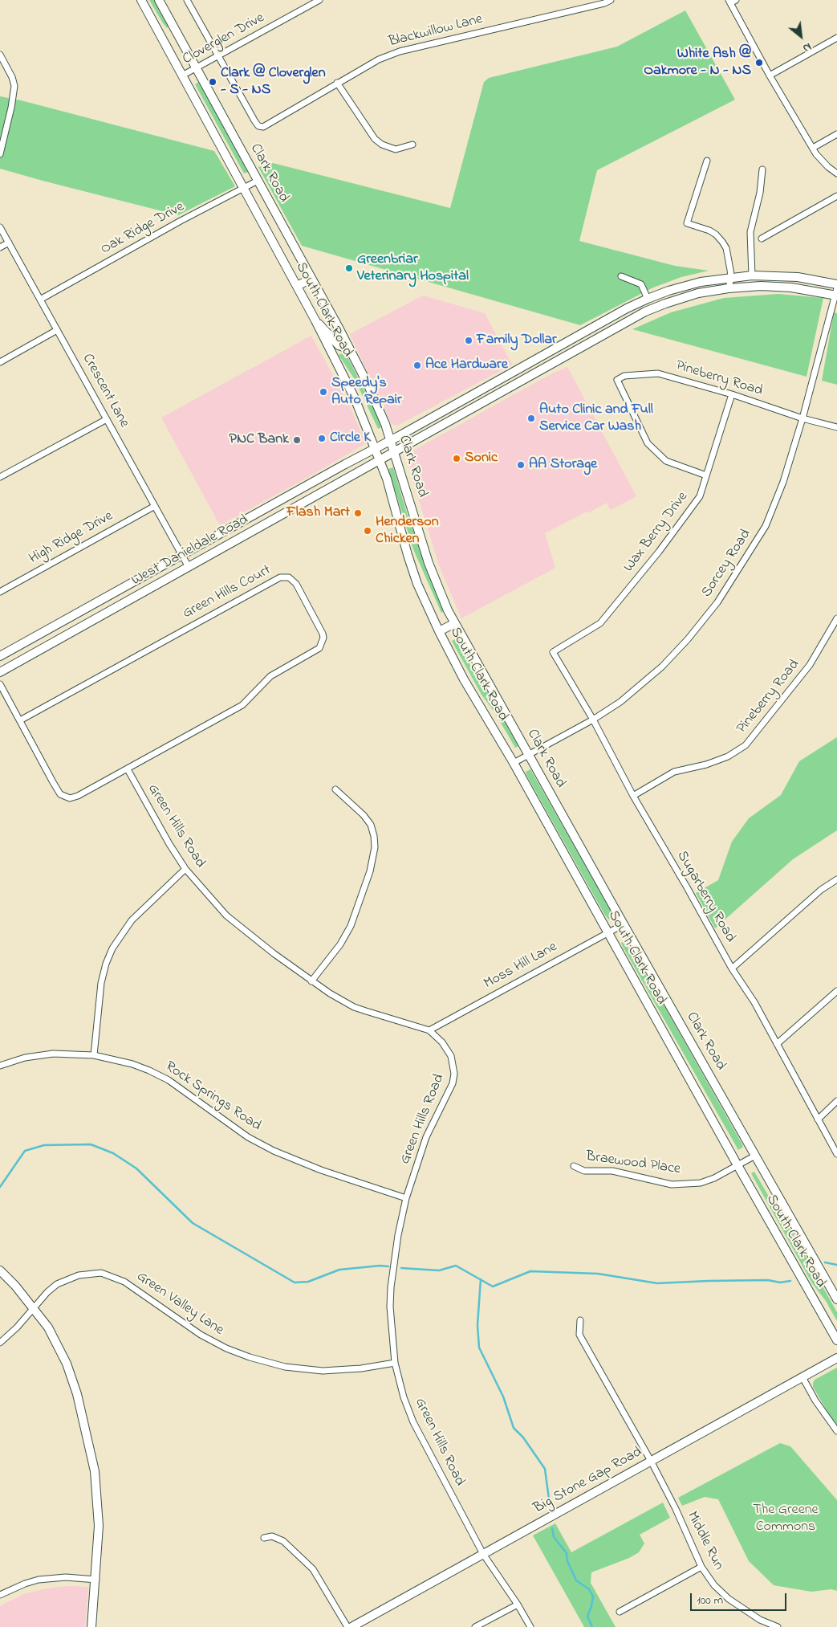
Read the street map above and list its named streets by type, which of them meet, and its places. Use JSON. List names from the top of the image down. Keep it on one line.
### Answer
{"streets":{"main road":["Clark Road","South Clark Road","West Danieldale Road","Big Stone Gap Road"],"street":["Blackwillow Lane","Cloverglen Drive","Oak Ridge Drive","Pineberry Road","Crescent Lane","Wax Berry Drive","High Ridge Drive","Sorcey Road","Green Hills Court","Green Hills Road","Sugarberry Road","Moss Hill Lane","Rock Springs Road","Braewood Place","Green Valley Lane","Middle Run"]},"crossings":[["Blackwillow Lane","Cloverglen Drive"],["Cloverglen Drive","Clark Road"],["Cloverglen Drive","South Clark Road"],["Clark Road","Oak Ridge Drive"],["Clark Road","West Danieldale Road"],["Clark Road","Sorcey Road"],["Clark Road","Moss Hill Lane"],["Clark Road","Braewood Place"],["Oak Ridge Drive","South Clark Road"],["Oak Ridge Drive","Crescent Lane"],["South Clark Road","West Danieldale Road"],["South Clark Road","Sorcey Road"],["South Clark Road","Moss Hill Lane"],["South Clark Road","Braewood Place"],["Pineberry Road","Wax Berry Drive"],["Pineberry Road","Sorcey Road"],["Pineberry Road","Sugarberry Road"],["Crescent Lane","High Ridge Drive"],["Crescent Lane","West Danieldale Road"],["Wax Berry Drive","Sugarberry Road"],["West Danieldale Road","Sorcey Road"],["Sorcey Road","Sugarberry Road"],["Green Hills Court","Green Hills Road"],["Green Hills Road","Moss Hill Lane"],["Green Hills Road","Rock Springs Road"],["Green Hills Road","Green Valley Lane"],["Green Hills Road","Big Stone Gap Road"],["Big Stone Gap Road","Middle Run"]],"parks":["The Greene Commons"],"places":["White Ash @ Oakmore - N - NS","Clark @ Cloverglen - S - NS","Greenbriar Veterinary Hospital","Family Dollar","Ace Hardware","Speedy's Auto Repair","Auto Clinic and Full Service Car Wash","Circle K","PNC Bank","Sonic","AA Storage","Flash Mart","Henderson Chicken"],"scale_bar":"100 m","north":"bottom right"}
